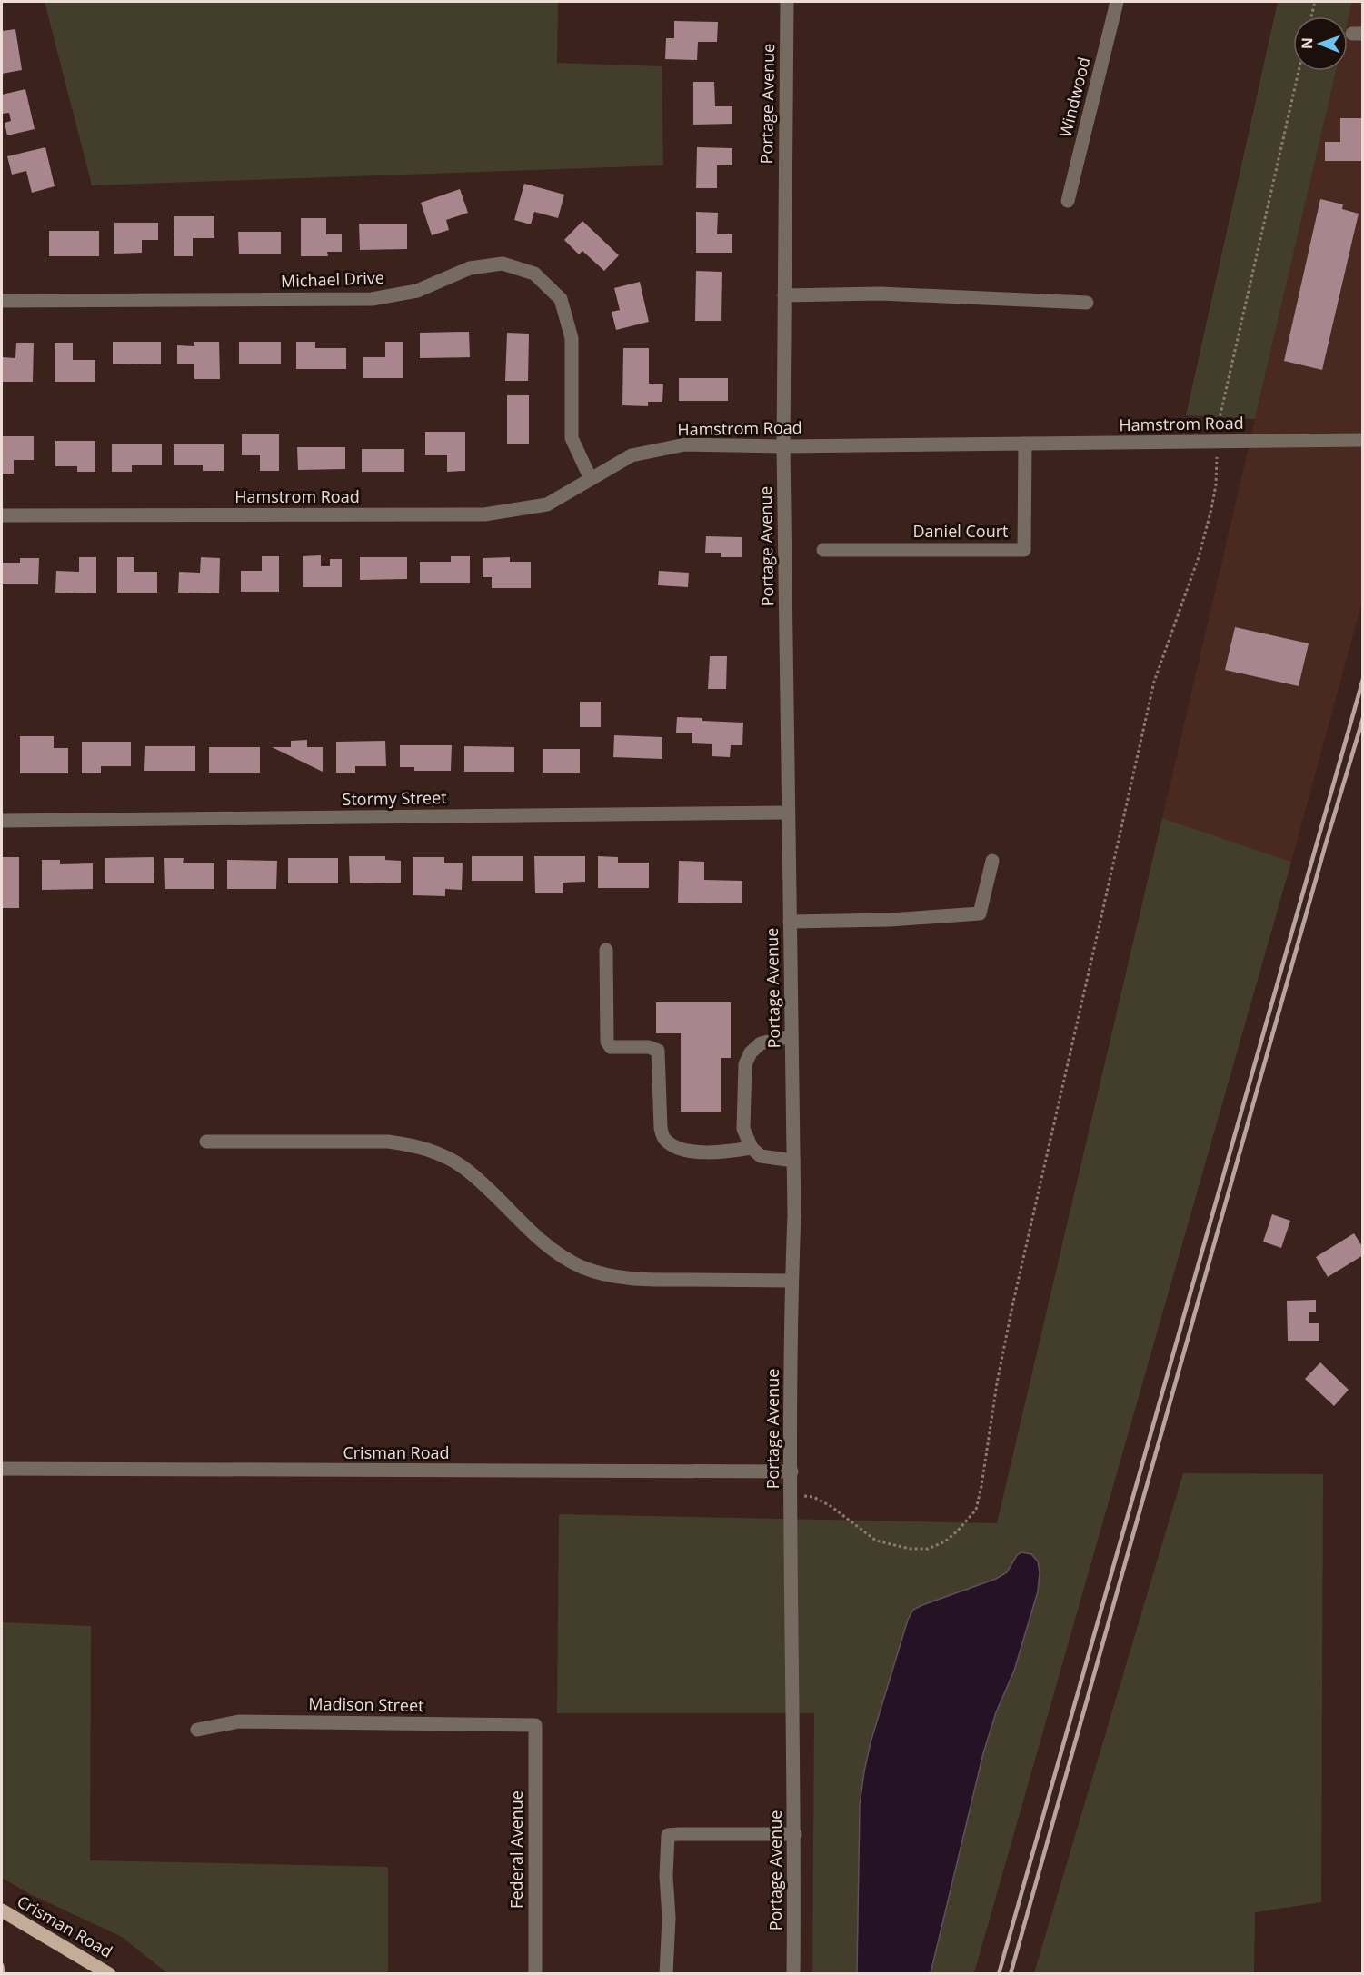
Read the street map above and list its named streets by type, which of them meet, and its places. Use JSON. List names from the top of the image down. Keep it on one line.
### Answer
{"streets":{"main road":["Crisman Road"],"street":["Windwood","Portage Avenue","Michael Drive","Hamstrom Road","Daniel Court","Stormy Street","Madison Street","Federal Avenue"]},"crossings":[["Portage Avenue","Hamstrom Road"],["Portage Avenue","Stormy Street"],["Portage Avenue","Crisman Road"],["Michael Drive","Hamstrom Road"],["Hamstrom Road","Daniel Court"],["Madison Street","Federal Avenue"]],"north":"left"}
